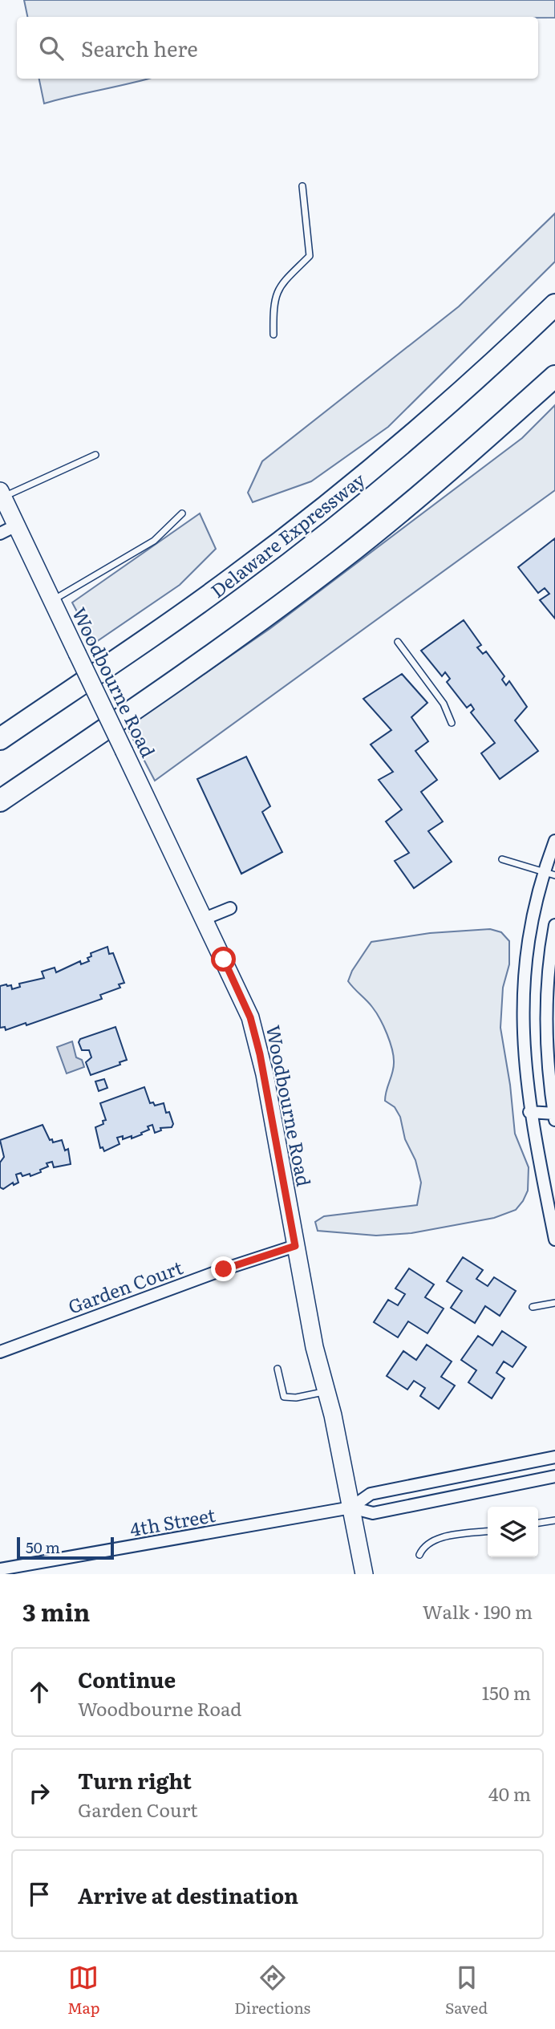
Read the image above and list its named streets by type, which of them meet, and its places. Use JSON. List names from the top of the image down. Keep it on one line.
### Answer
{"streets":{"highway":["Delaware Expressway"],"main road":["Woodbourne Road"],"street":["Garden Court","4th Street"]},"crossings":[["Woodbourne Road","Garden Court"],["Woodbourne Road","4th Street"]],"scale_bar":"50 m","page":{"search":"Search here","scale":"50 m","heading":["3 min","Walk · 190 m"],"list":[["Continue","Woodbourne Road","150 m"],["Turn right","Garden Court","40 m"],"Arrive at destination"],"nav":["Map","Directions","Saved"]}}
